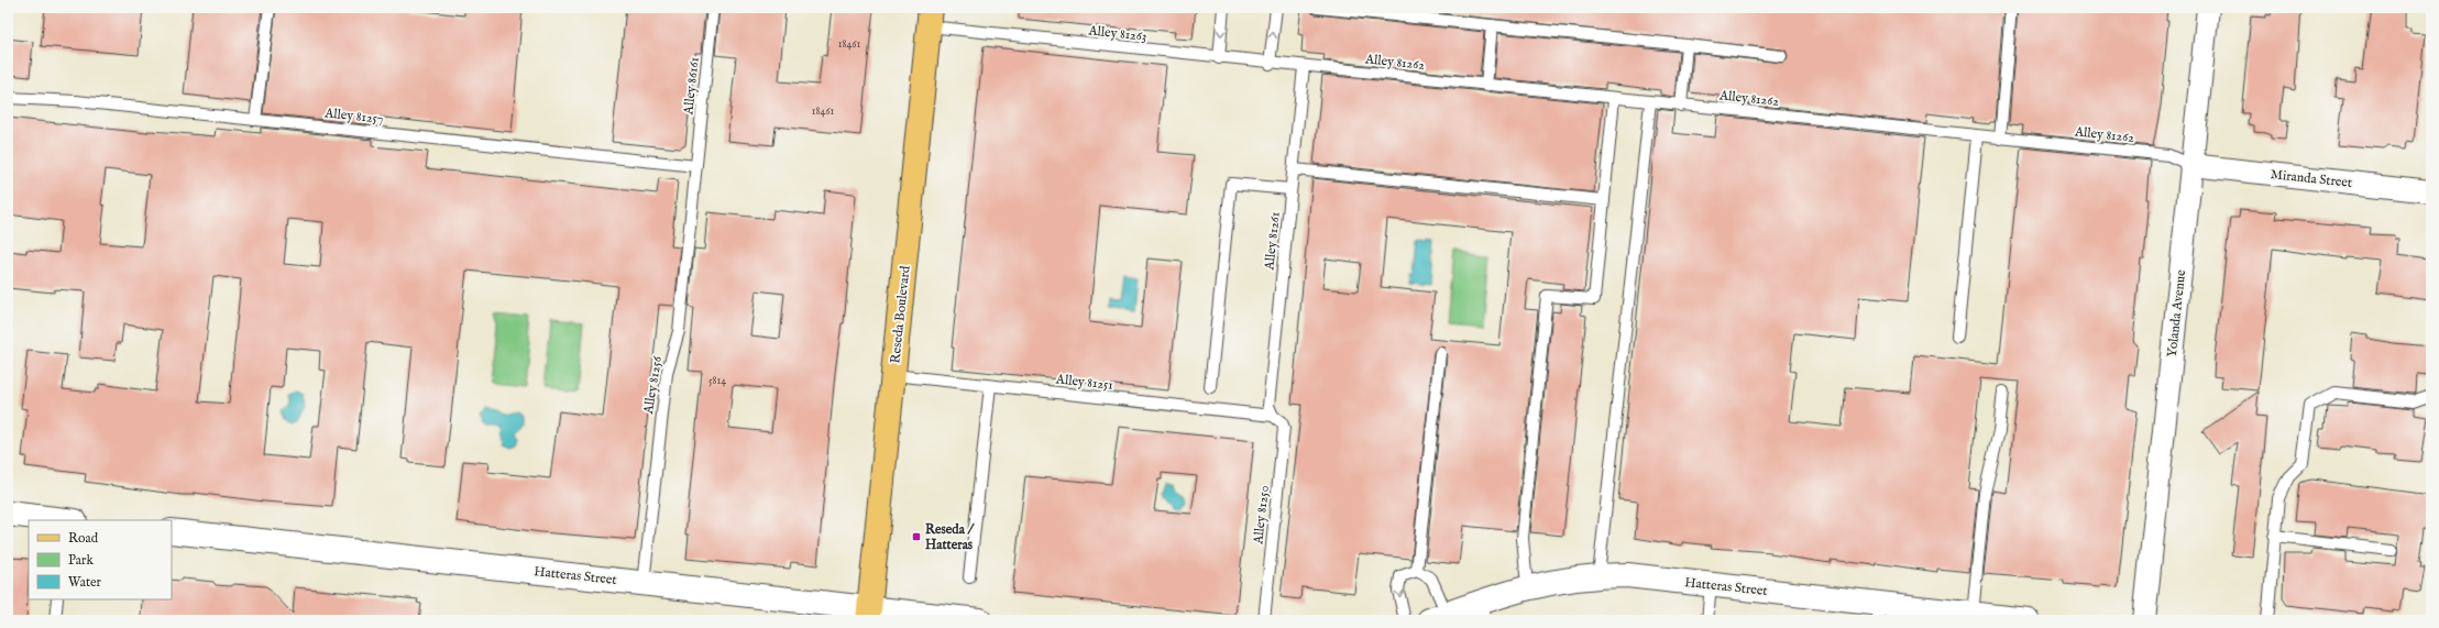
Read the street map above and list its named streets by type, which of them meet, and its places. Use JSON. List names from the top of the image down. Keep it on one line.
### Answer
{"streets":{"main road":["Reseda Boulevard"],"street":["Miranda Street","Yolanda Avenue","Hatteras Street"],"lane":["Alley 81263","Alley 81262","Alley 86161","Alley 81257","Alley 81261","Alley 81251","Alley 81256","Alley 81250"]},"crossings":[["Alley 81263","Alley 81262"],["Alley 81263","Alley 81261"],["Alley 81263","Reseda Boulevard"],["Alley 81262","Miranda Street"],["Alley 81262","Alley 81261"],["Alley 81262","Yolanda Avenue"],["Alley 86161","Alley 81257"],["Alley 86161","Alley 81256"],["Alley 81257","Alley 81256"],["Miranda Street","Yolanda Avenue"],["Alley 81261","Alley 81251"],["Alley 81261","Alley 81250"],["Reseda Boulevard","Alley 81251"],["Reseda Boulevard","Hatteras Street"],["Alley 81251","Alley 81250"],["Alley 81256","Hatteras Street"]],"places":{"transit":["Reseda / Hatteras"]},"house_numbers":["18461","18461","5814"],"legend":["Road","Park","Water"]}
